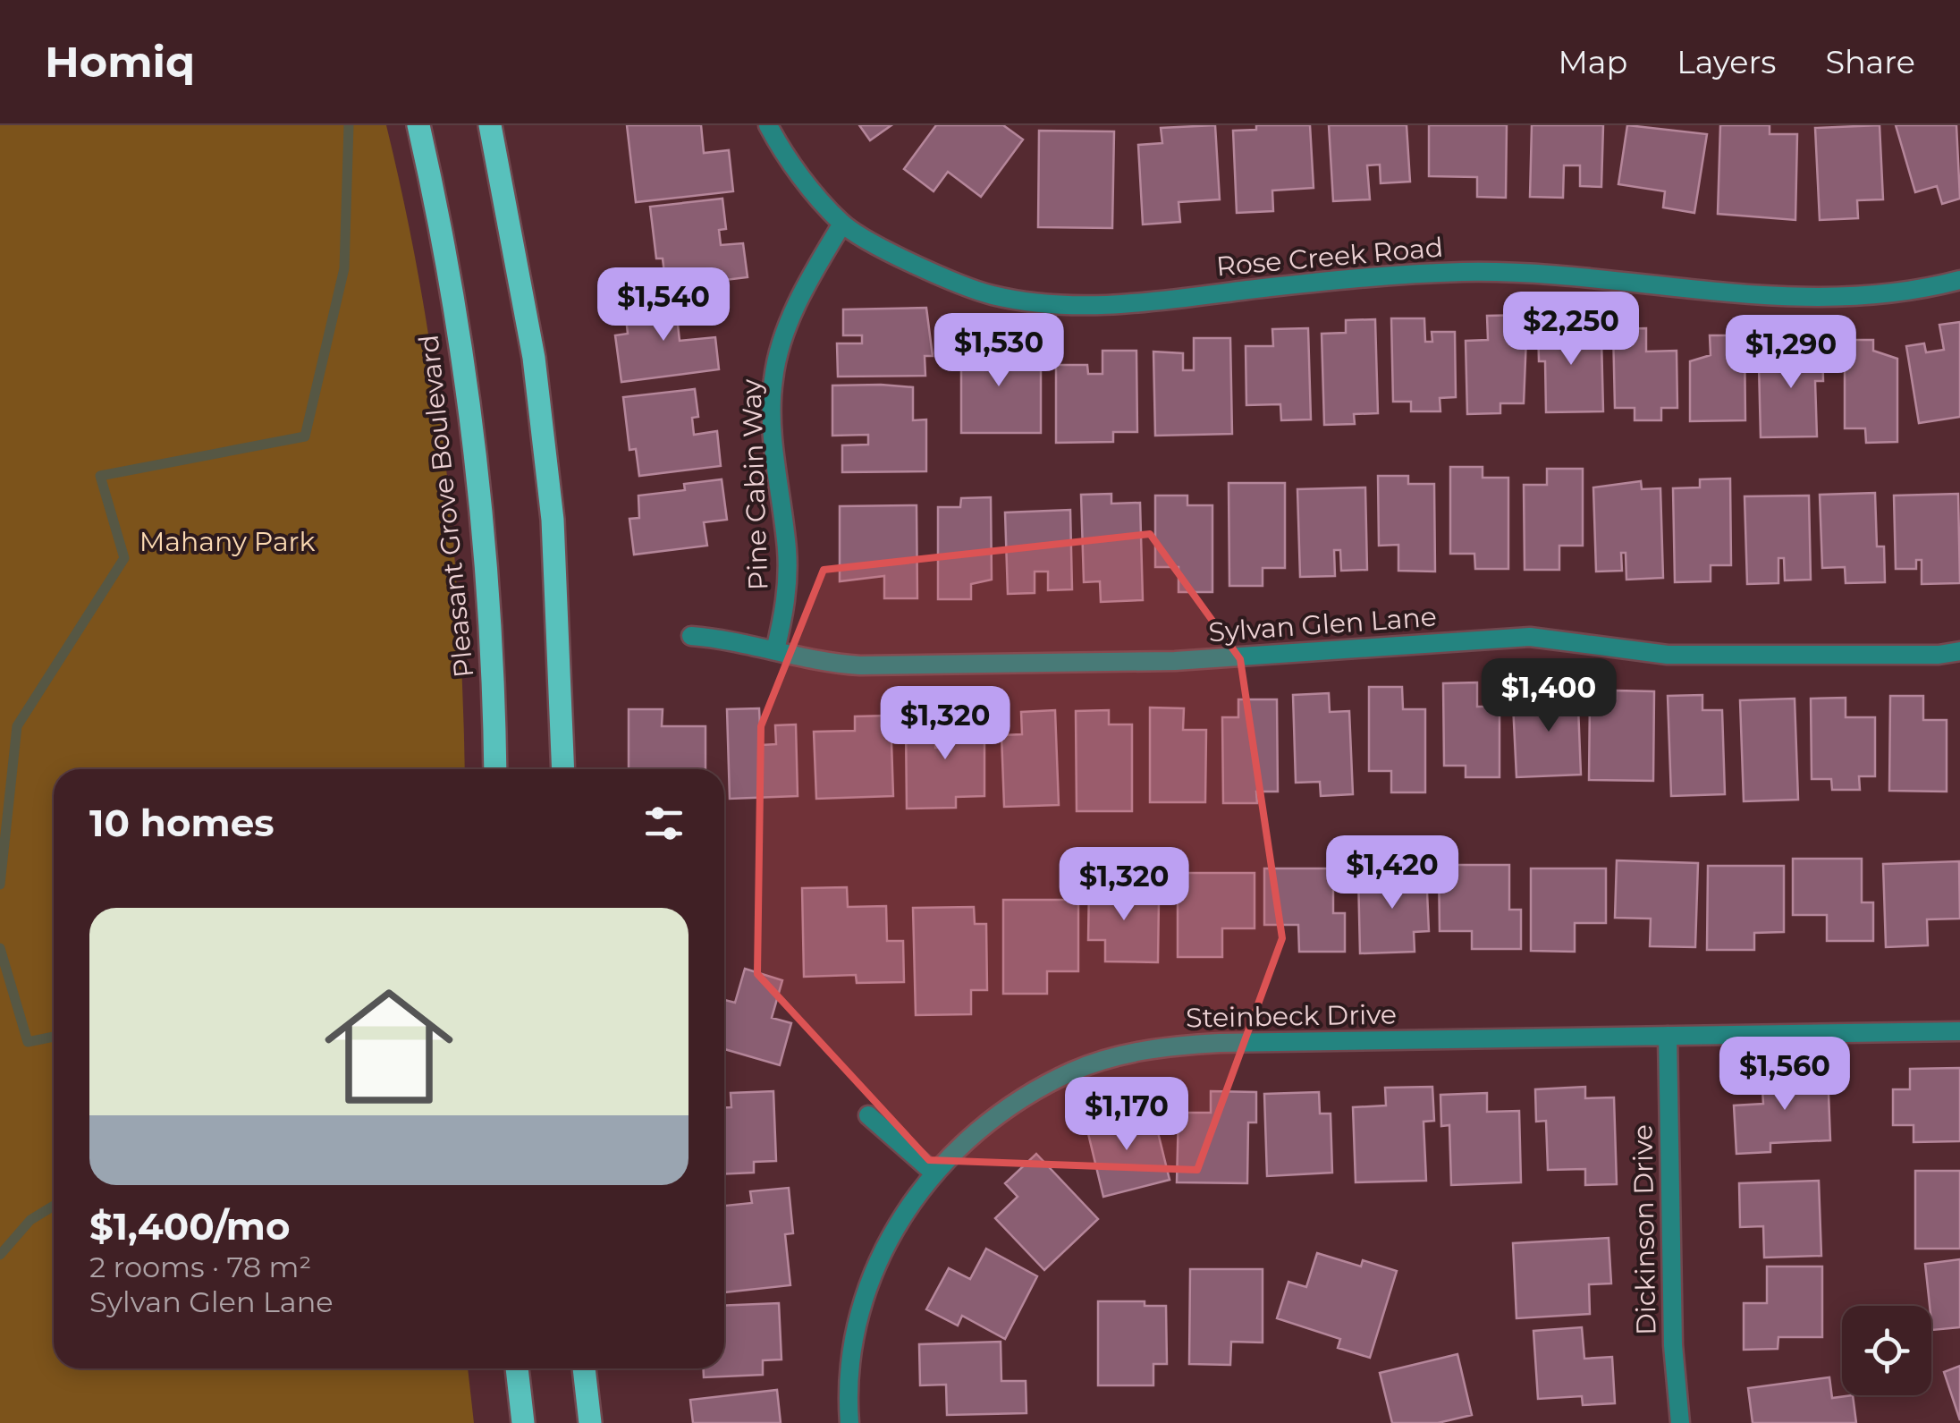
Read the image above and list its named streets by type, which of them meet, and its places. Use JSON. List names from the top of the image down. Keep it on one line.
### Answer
{"streets":{"main road":["Pleasant Grove Boulevard"],"street":["Rose Creek Road","Pine Cabin Way","Sylvan Glen Lane","Steinbeck Drive","Dickinson Drive"]},"crossings":[["Rose Creek Road","Pine Cabin Way"],["Pine Cabin Way","Sylvan Glen Lane"],["Steinbeck Drive","Dickinson Drive"]],"parks":["Mahany Park"],"page":{"header":"Homiq","nav":["Map","Layers","Share"],"price":["$1,540","$2,250","$1,530","$1,290","$1,400","$1,320","$1,420","$1,320","$1,560","$1,170"],"heading":"10 homes","list":[{"name":"$1,400/mo","note":"2 rooms · 78 m² · Sylvan Glen Lane"}]}}
